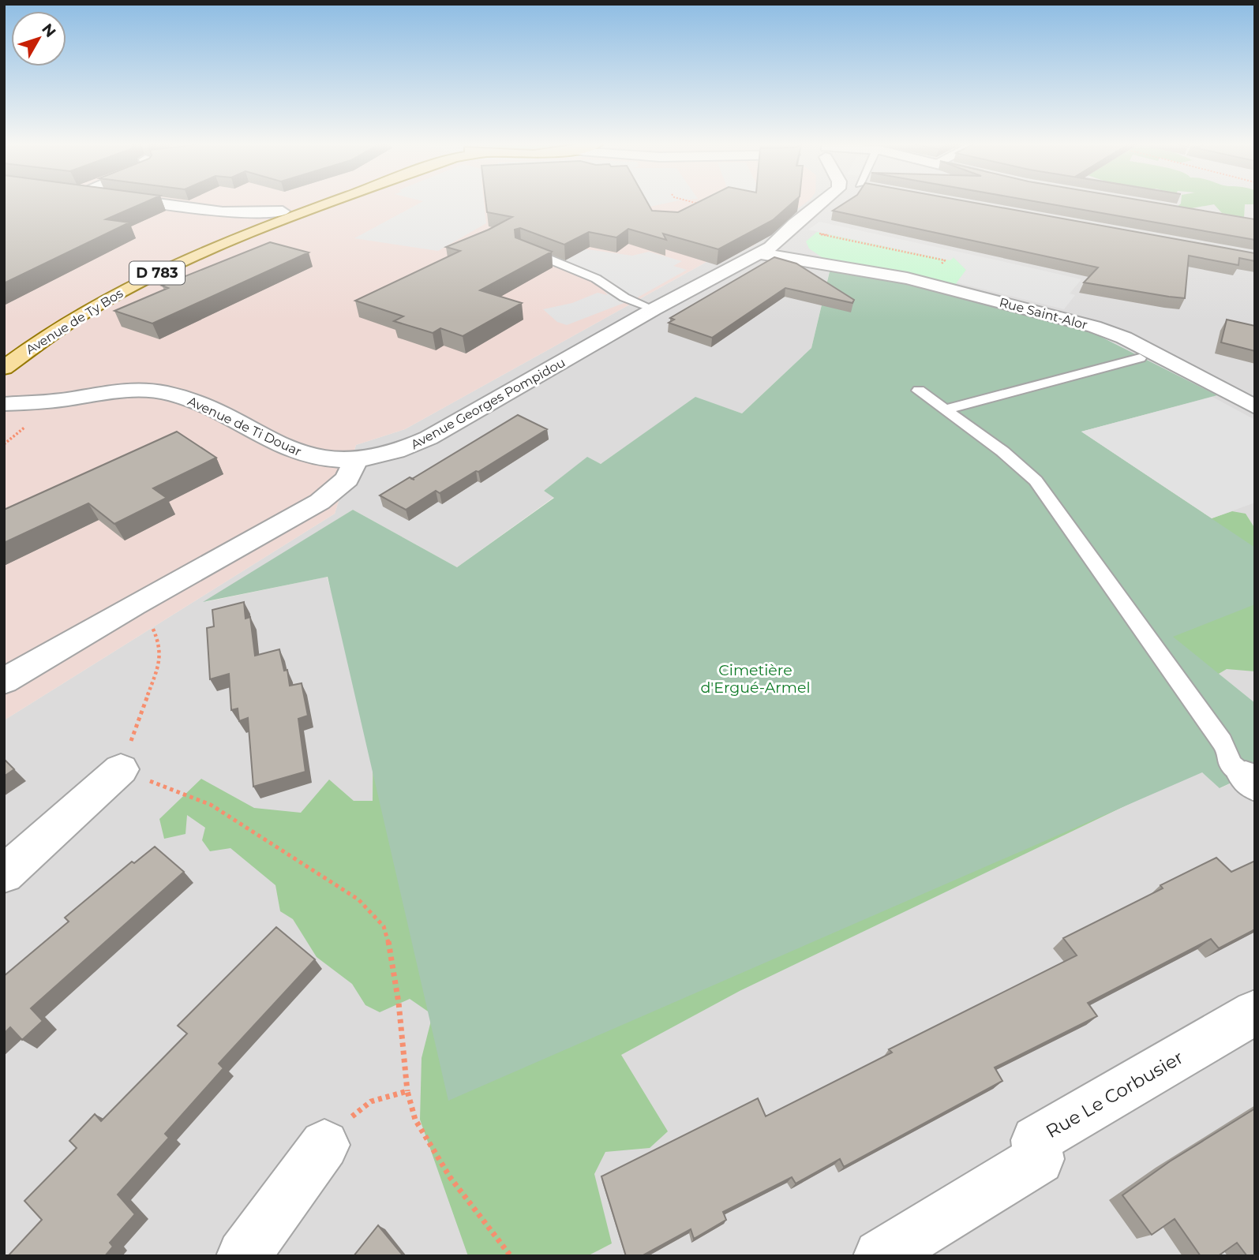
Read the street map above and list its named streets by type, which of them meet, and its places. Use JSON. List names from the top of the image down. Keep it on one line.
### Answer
{"streets":{"main road":["D 783","Avenue de Ty Bos"],"street":["Rue Saint-Alor","Avenue Georges Pompidou","Avenue de Ti Douar","Rue Le Corbusier"]},"crossings":[["Rue Saint-Alor","Avenue Georges Pompidou"],["Avenue Georges Pompidou","Avenue de Ti Douar"]],"parks":["Cimetière d'Ergué-Armel"],"north":"top right"}
